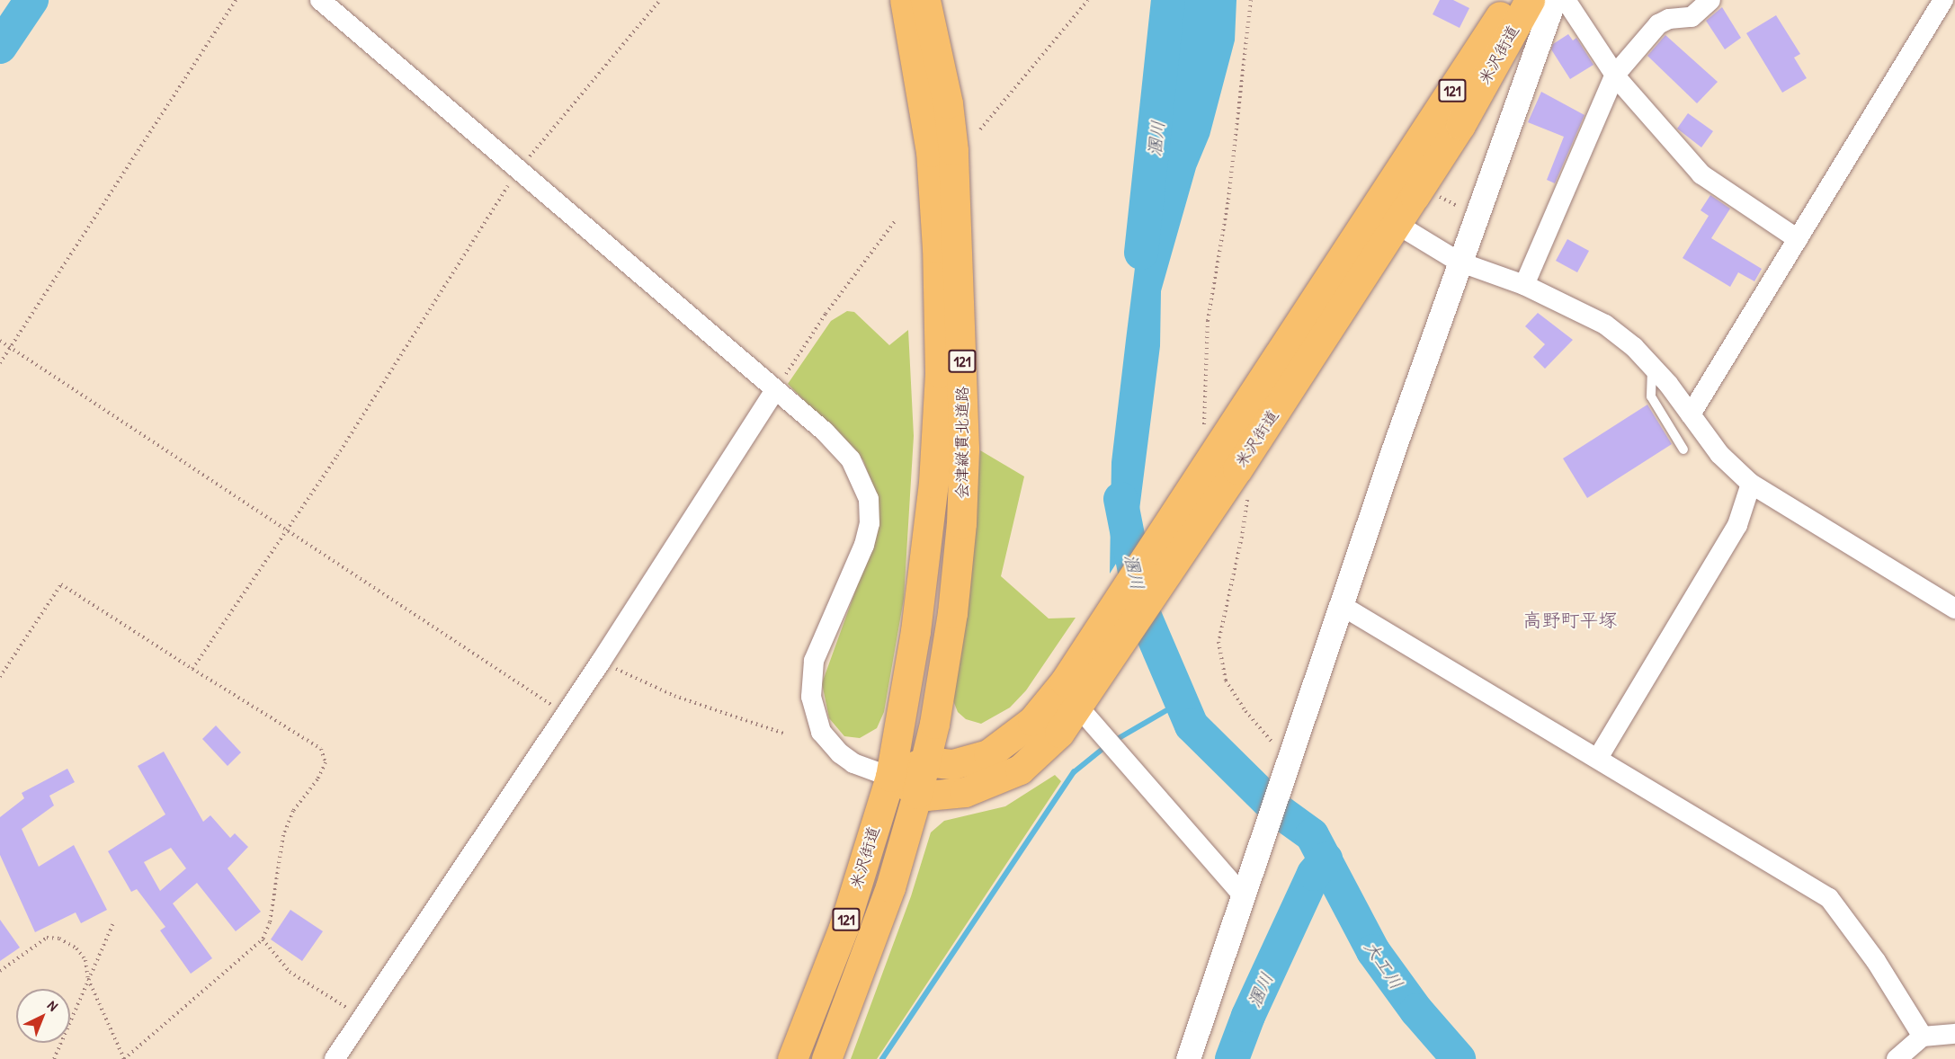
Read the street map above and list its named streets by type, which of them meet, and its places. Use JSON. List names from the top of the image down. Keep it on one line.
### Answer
{"streets":{"highway":["米沢街道","121","会津縦貫北道路"]},"crossings":[["米沢街道","121"],["米沢街道","会津縦貫北道路"],["121","会津縦貫北道路"]],"districts":["高野町平塚"],"water":["溷川","大工川"],"north":"top right"}
